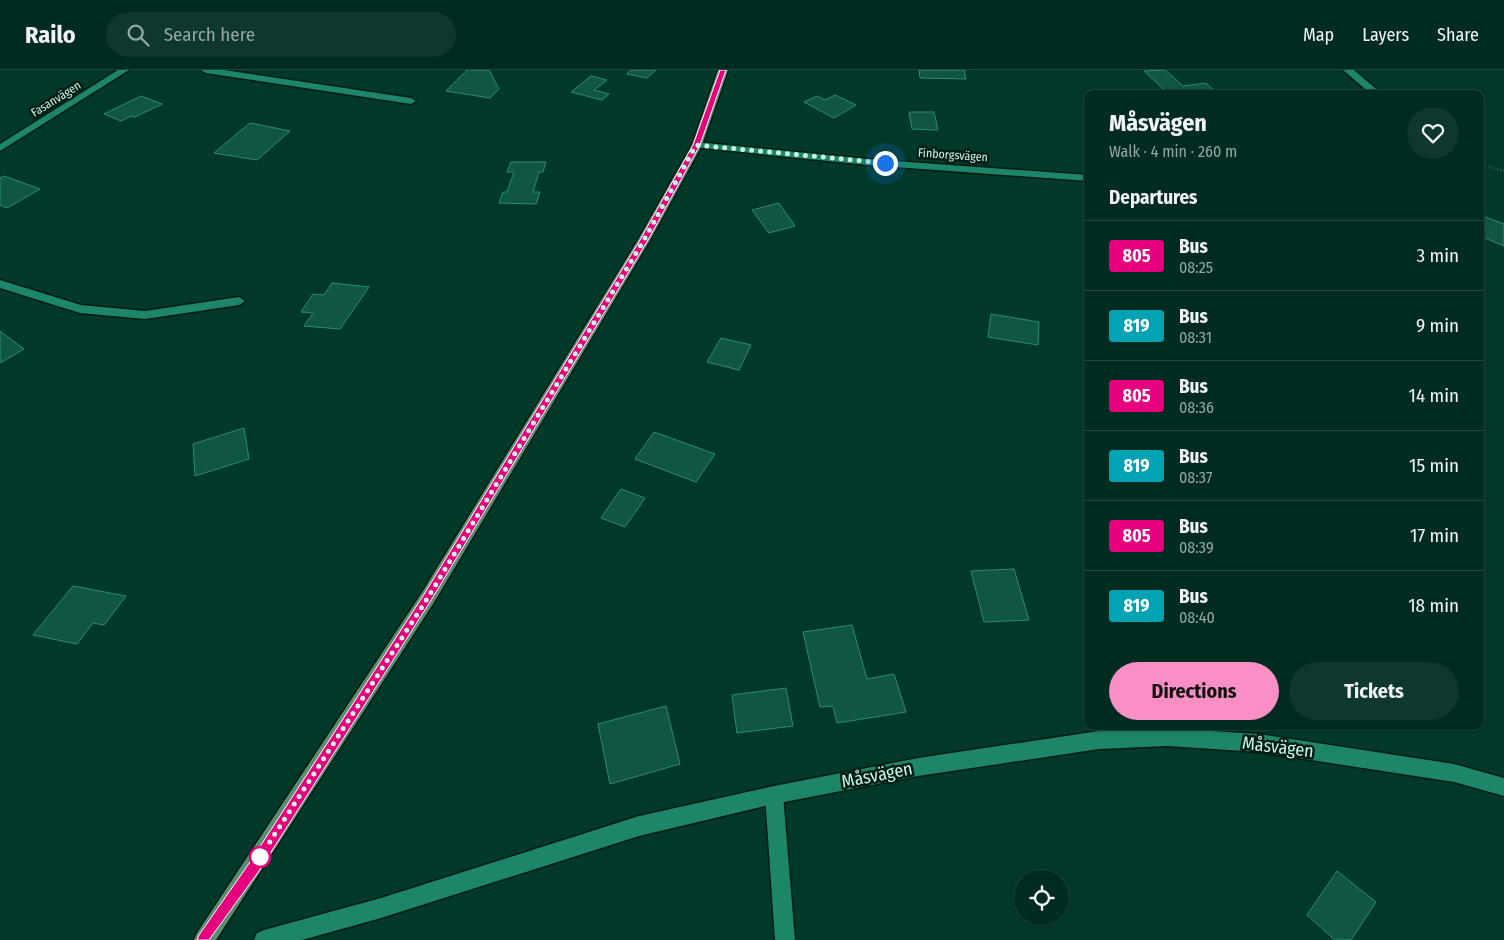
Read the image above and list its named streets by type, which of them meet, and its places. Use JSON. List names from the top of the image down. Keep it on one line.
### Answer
{"streets":{"street":["Fasanvägen","Finborgsvägen","Måsvägen"]},"lines":["bus line 805"],"page":{"header":"Railo","search":"Search here","nav":["Map","Layers","Share"],"heading":[["Måsvägen","Walk · 4 min · 260 m"],"Departures"],"list":[{"mark":"805","name":"Bus","note":"08:25","value":"3 min"},{"mark":"819","name":"Bus","note":"08:31","value":"9 min"},{"mark":"805","name":"Bus","note":"08:36","value":"14 min"},{"mark":"819","name":"Bus","note":"08:37","value":"15 min"},{"mark":"805","name":"Bus","note":"08:39","value":"17 min"},{"mark":"819","name":"Bus","note":"08:40","value":"18 min"}],"buttons":["Directions","Tickets"]}}
